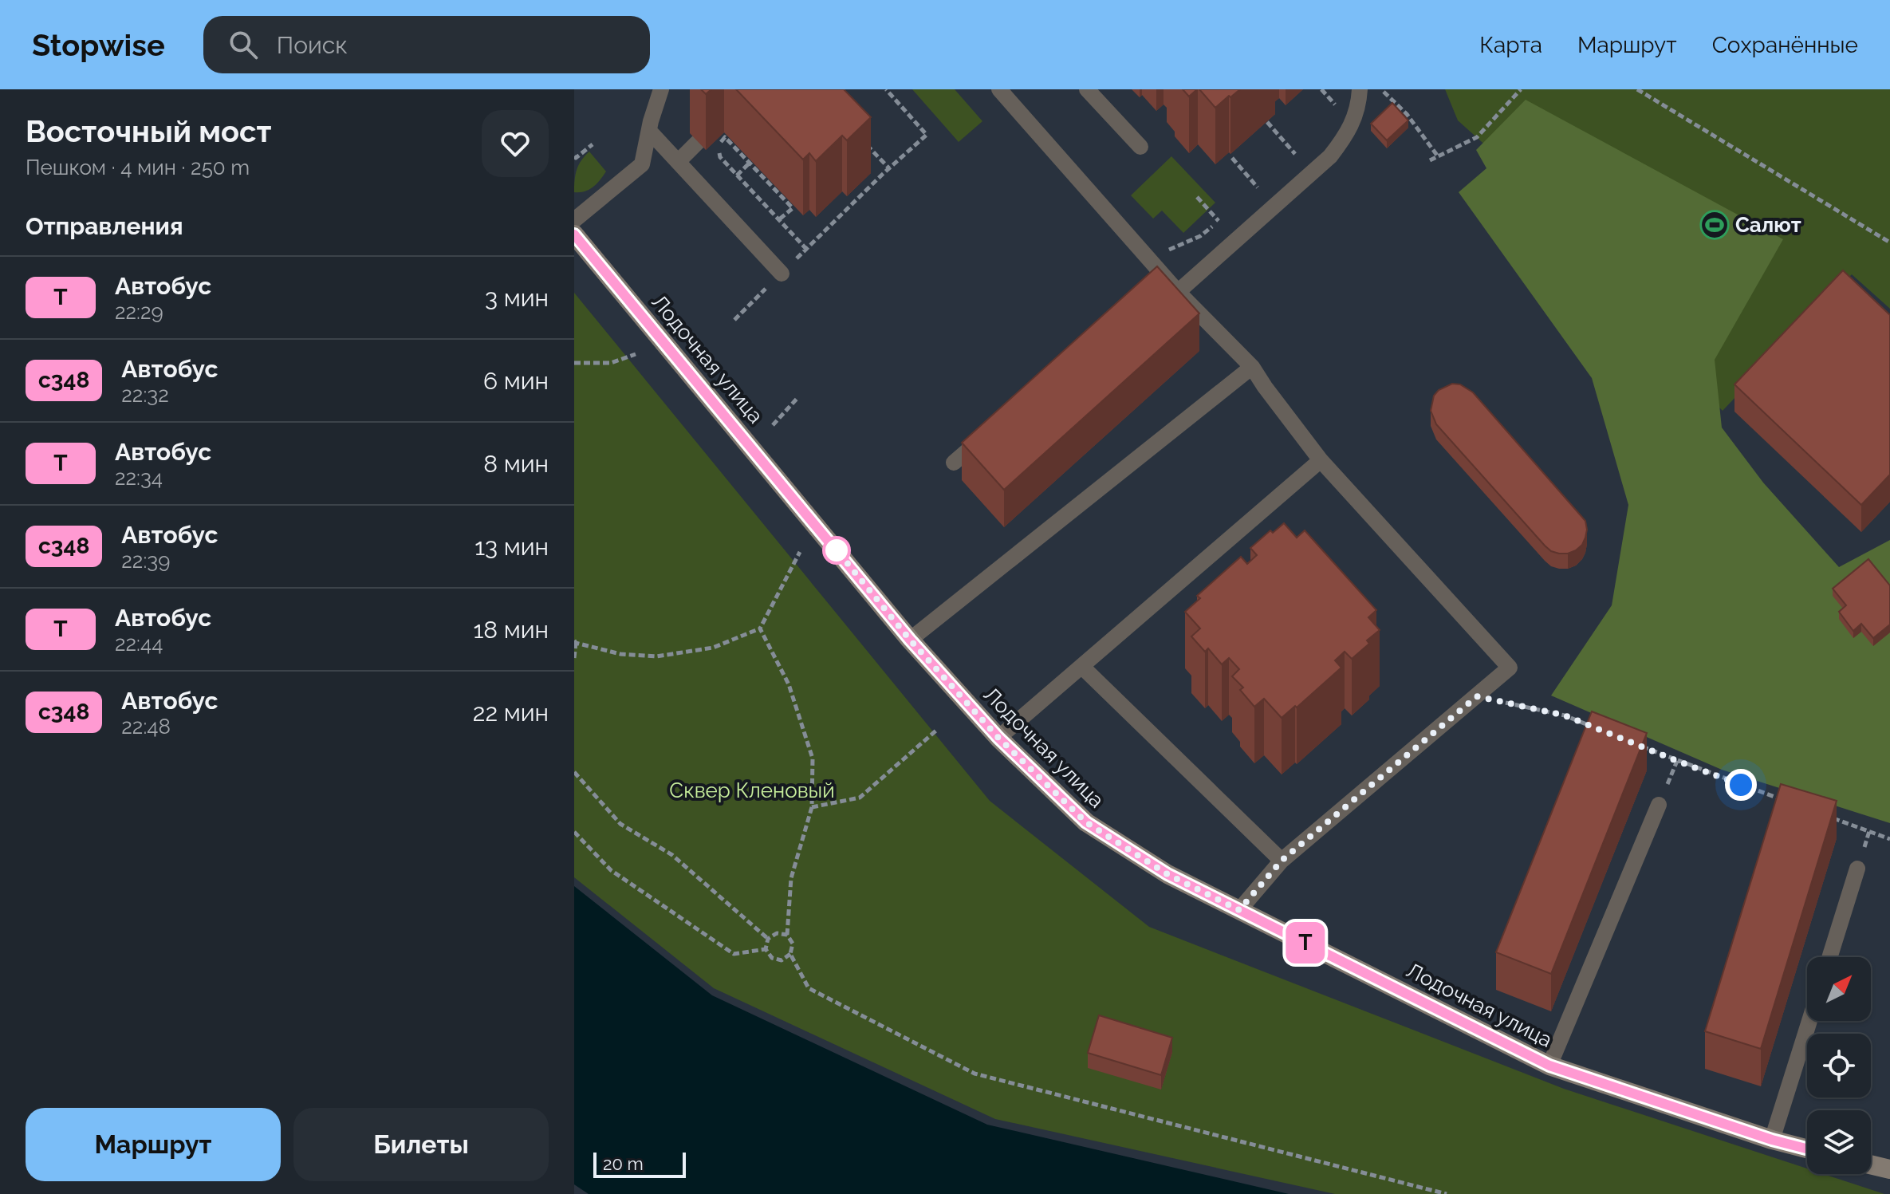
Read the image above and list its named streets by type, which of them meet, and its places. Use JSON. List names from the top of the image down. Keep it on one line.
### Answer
{"streets":{"street":["Лодочная улица"]},"parks":["Сквер Кленовый"],"places":{"sports":["Салют"]},"lines":["bus line Т"],"scale_bar":"20 m","north":"top right","page":{"header":"Stopwise","search":"Поиск","nav":["Карта","Маршрут","Сохранённые"],"heading":[["Восточный мост","Пешком · 4 мин · 250 m"],"Отправления"],"on_map":"Т","list":[{"mark":"Т","name":"Автобус","note":"22:29","value":"3 мин"},{"mark":"с348","name":"Автобус","note":"22:32","value":"6 мин"},{"mark":"Т","name":"Автобус","note":"22:34","value":"8 мин"},{"mark":"с348","name":"Автобус","note":"22:39","value":"13 мин"},{"mark":"Т","name":"Автобус","note":"22:44","value":"18 мин"},{"mark":"с348","name":"Автобус","note":"22:48","value":"22 мин"}],"buttons":["Маршрут","Билеты"],"scale":"20 m"}}
